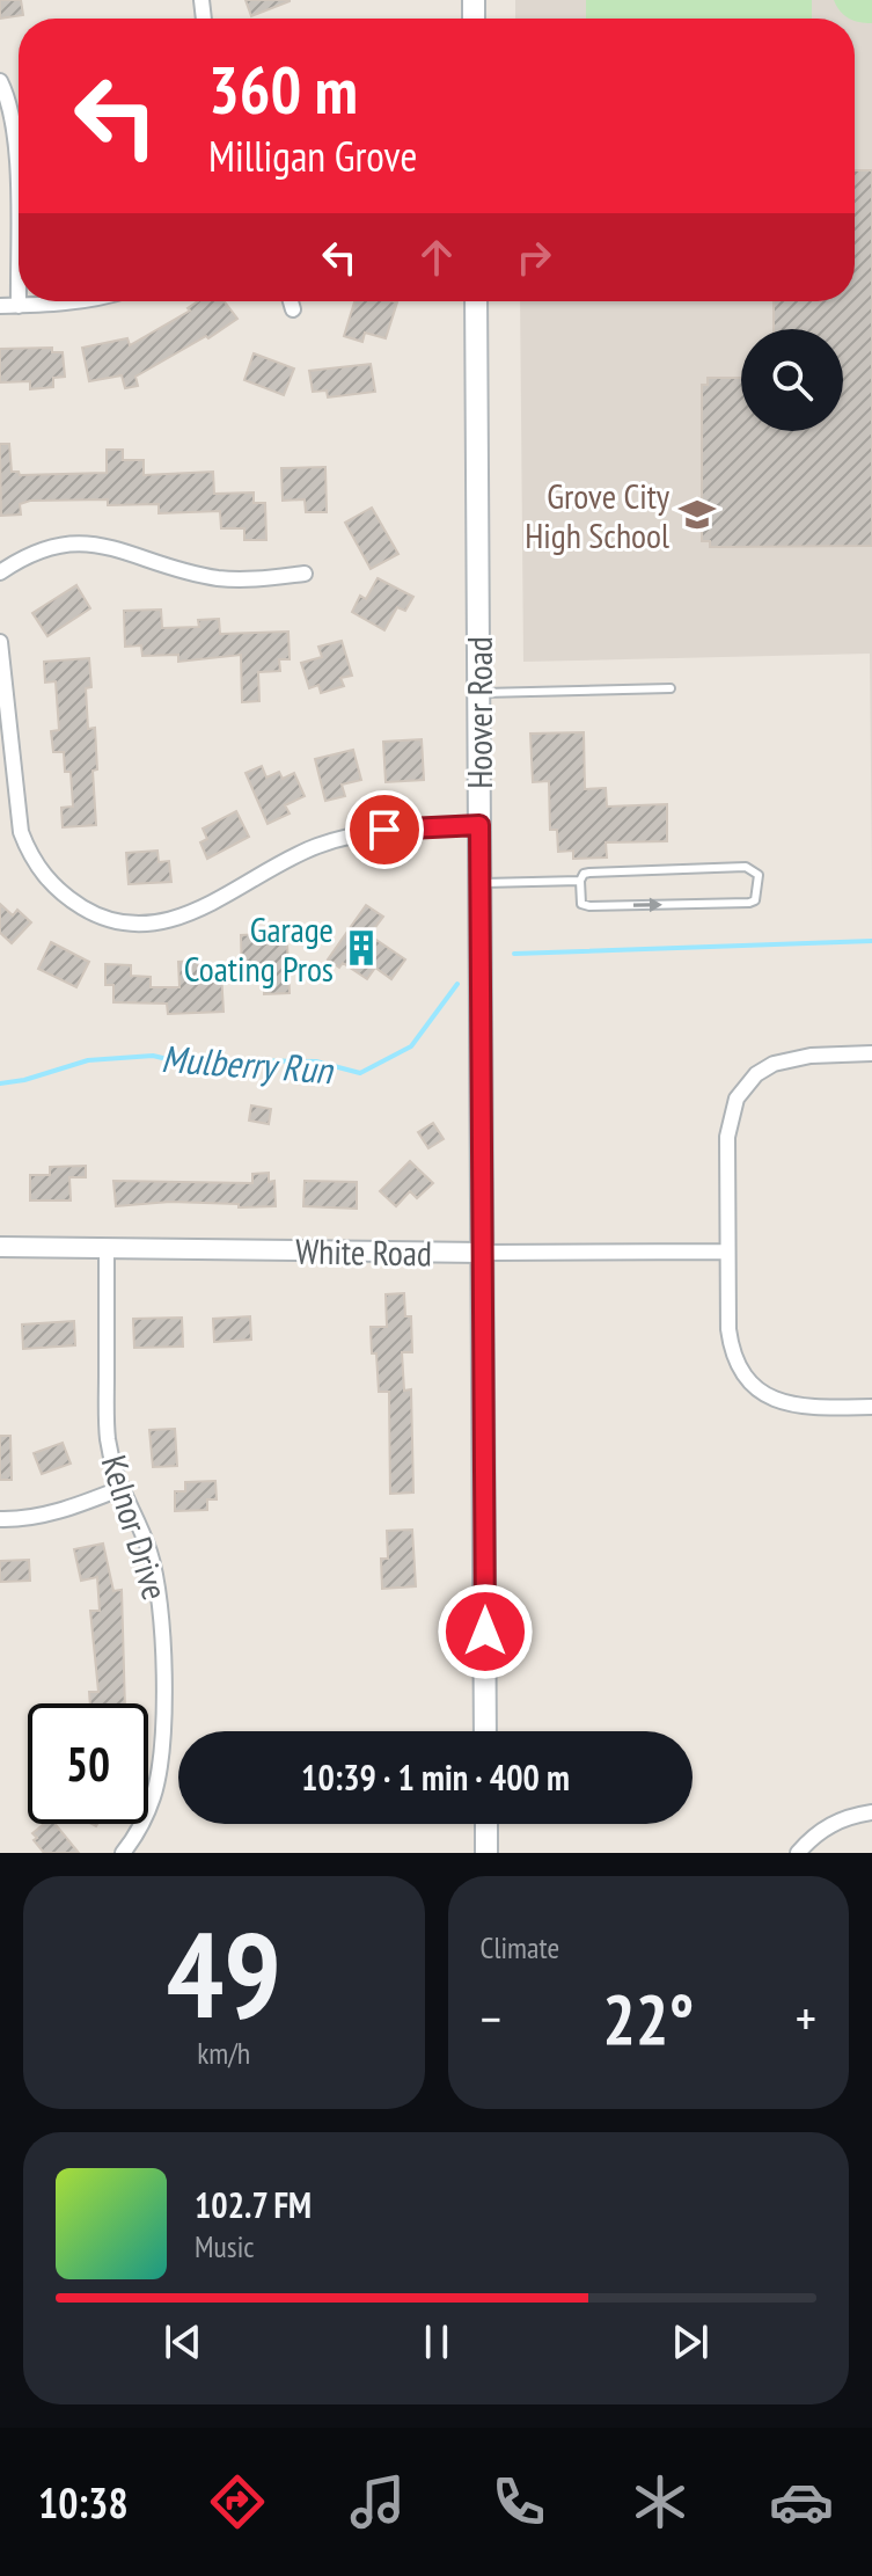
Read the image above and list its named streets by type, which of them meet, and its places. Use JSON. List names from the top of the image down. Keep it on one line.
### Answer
{"streets":{"main road":["Hoover Road"],"street":["White Road","Kelnor Drive"]},"crossings":[["Hoover Road","White Road"],["White Road","Kelnor Drive"]],"water":["Mulberry Run"],"places":{"school or university":["Grove City High School"],"building":["Garage Coating Pros"]},"page":{"turn":["360 m","Milligan Grove"],"limit":"50","trip":"10:39 · 1 min · 400 m","tile":[["49","km/h"],"Climate"],"heat":["−","22°","+"],"song":["102.7 FM","Music"],"tabs":"10:38"}}
